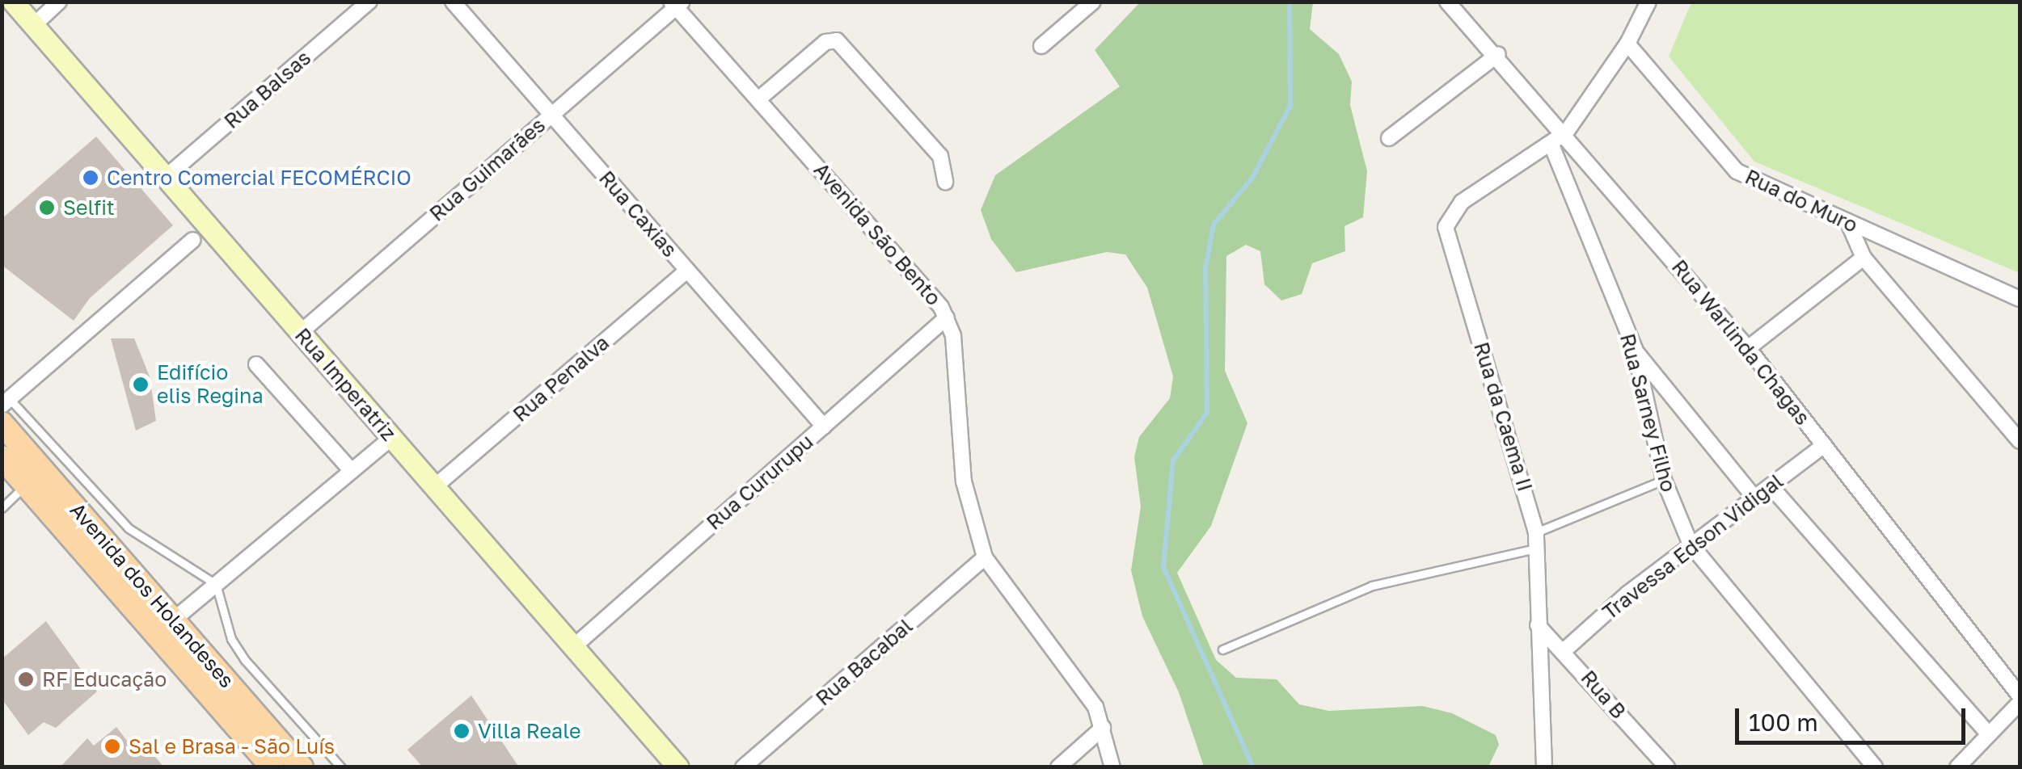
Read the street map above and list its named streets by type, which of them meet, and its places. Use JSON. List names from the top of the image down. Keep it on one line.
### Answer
{"streets":{"main road":["Avenida dos Holandeses"],"street":["Rua Balsas","Rua Guimarães","Rua do Muro","Rua Caxias","Avenida São Bento","Rua Warlinda Chagas","Rua Penalva","Rua Imperatriz","Rua Sarney Filho","Rua da Caema II","Rua Cururupu","Travessa Edson Vidigal","Rua Bacabal","Rua B"]},"crossings":[["Rua Balsas","Rua Imperatriz"],["Rua Guimarães","Rua Caxias"],["Rua Guimarães","Avenida São Bento"],["Rua Guimarães","Rua Imperatriz"],["Rua do Muro","Rua da Caema II"],["Rua Caxias","Rua Penalva"],["Rua Caxias","Rua Cururupu"],["Avenida São Bento","Rua Cururupu"],["Avenida São Bento","Rua Bacabal"],["Rua Warlinda Chagas","Rua da Caema II"],["Rua Warlinda Chagas","Travessa Edson Vidigal"],["Rua Penalva","Rua Imperatriz"],["Rua Imperatriz","Rua Cururupu"],["Rua Sarney Filho","Rua da Caema II"],["Rua Sarney Filho","Travessa Edson Vidigal"],["Rua da Caema II","Rua B"],["Travessa Edson Vidigal","Rua B"]],"places":["Centro Comercial FECOMÉRCIO","Selfit","Edifício elis Regina","RF Educação","Villa Reale","Sal e Brasa - São Luís"],"scale_bar":"100 m"}
